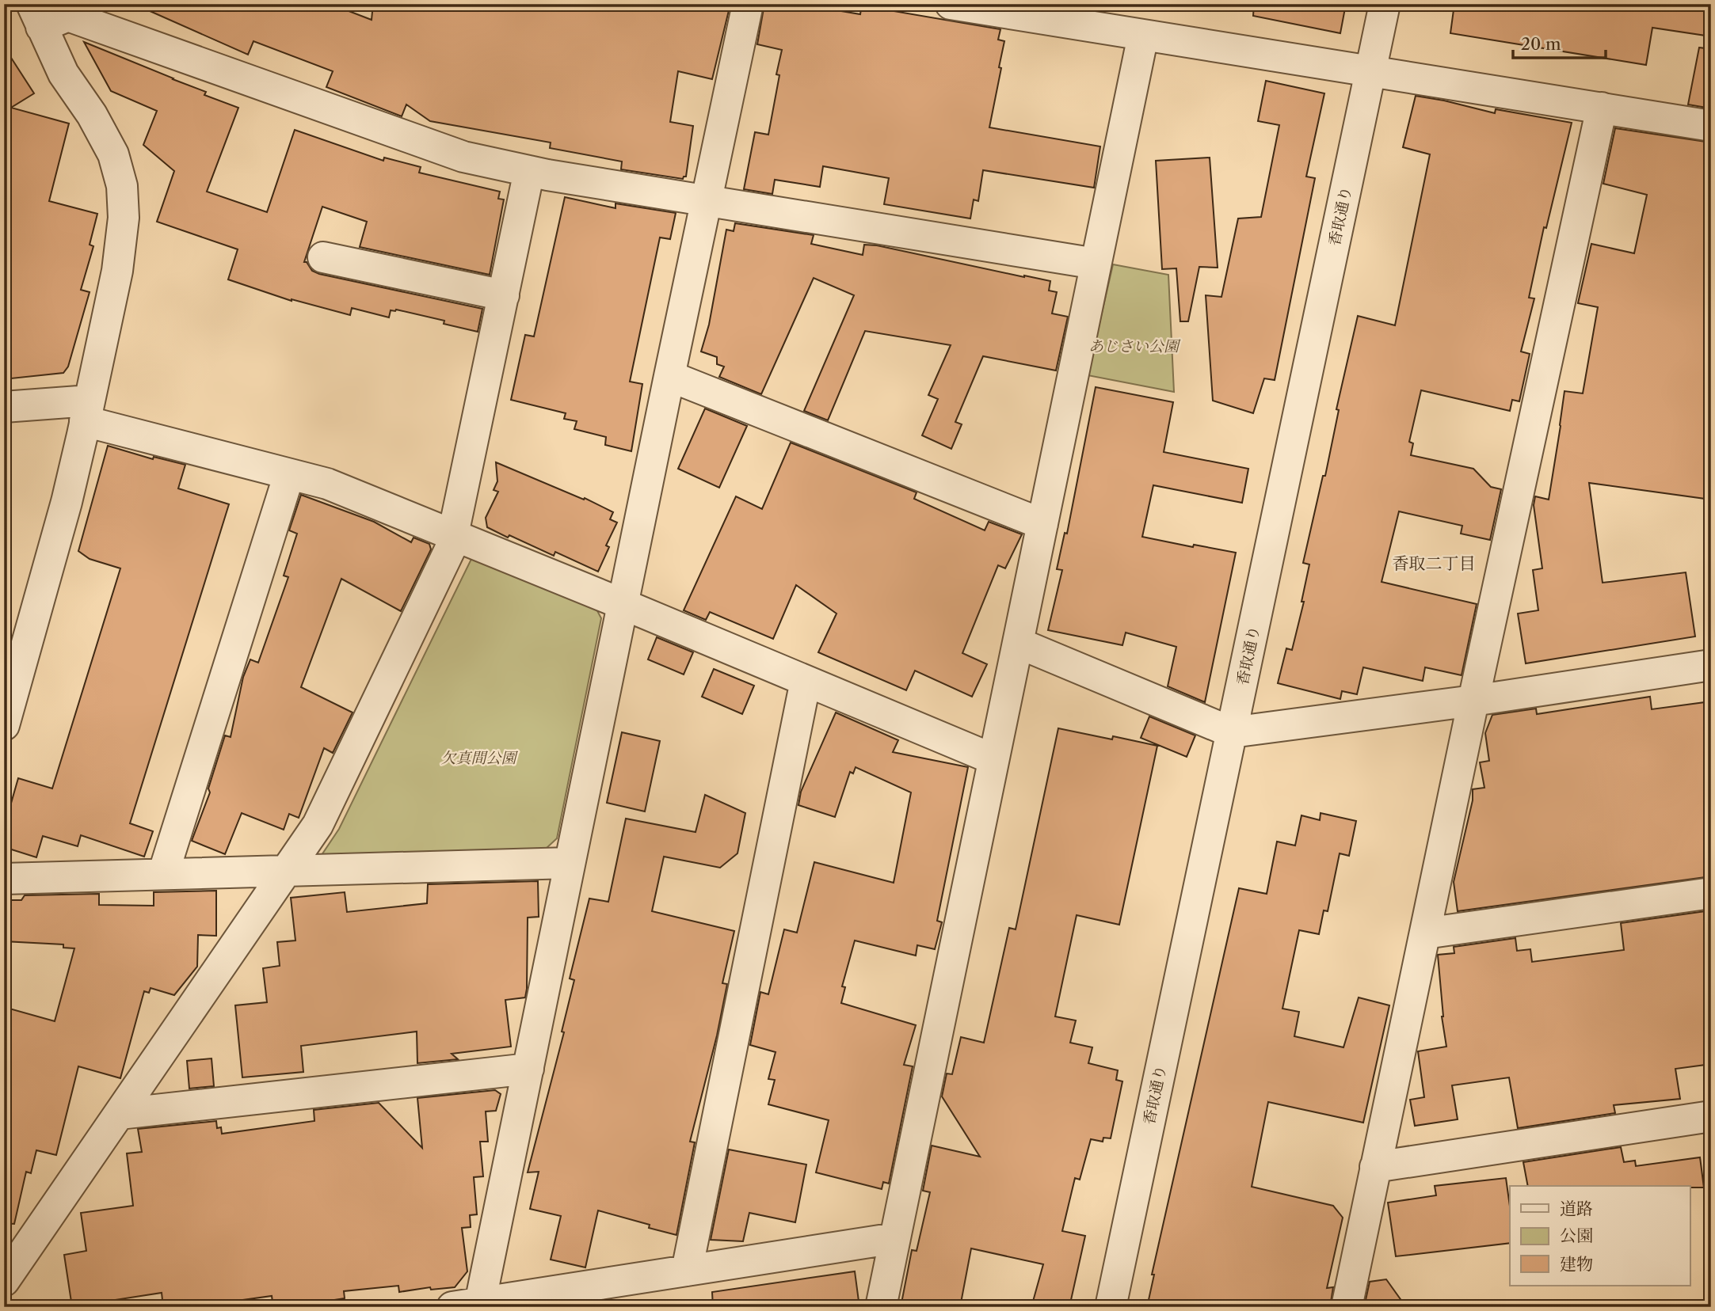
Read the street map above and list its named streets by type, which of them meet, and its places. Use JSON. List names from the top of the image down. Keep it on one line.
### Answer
{"streets":{"street":["香取通り"]},"districts":["香取二丁目"],"parks":["あじさい公園","欠真間公園"],"legend":["道路","公園","建物"],"scale_bar":"20 m"}
